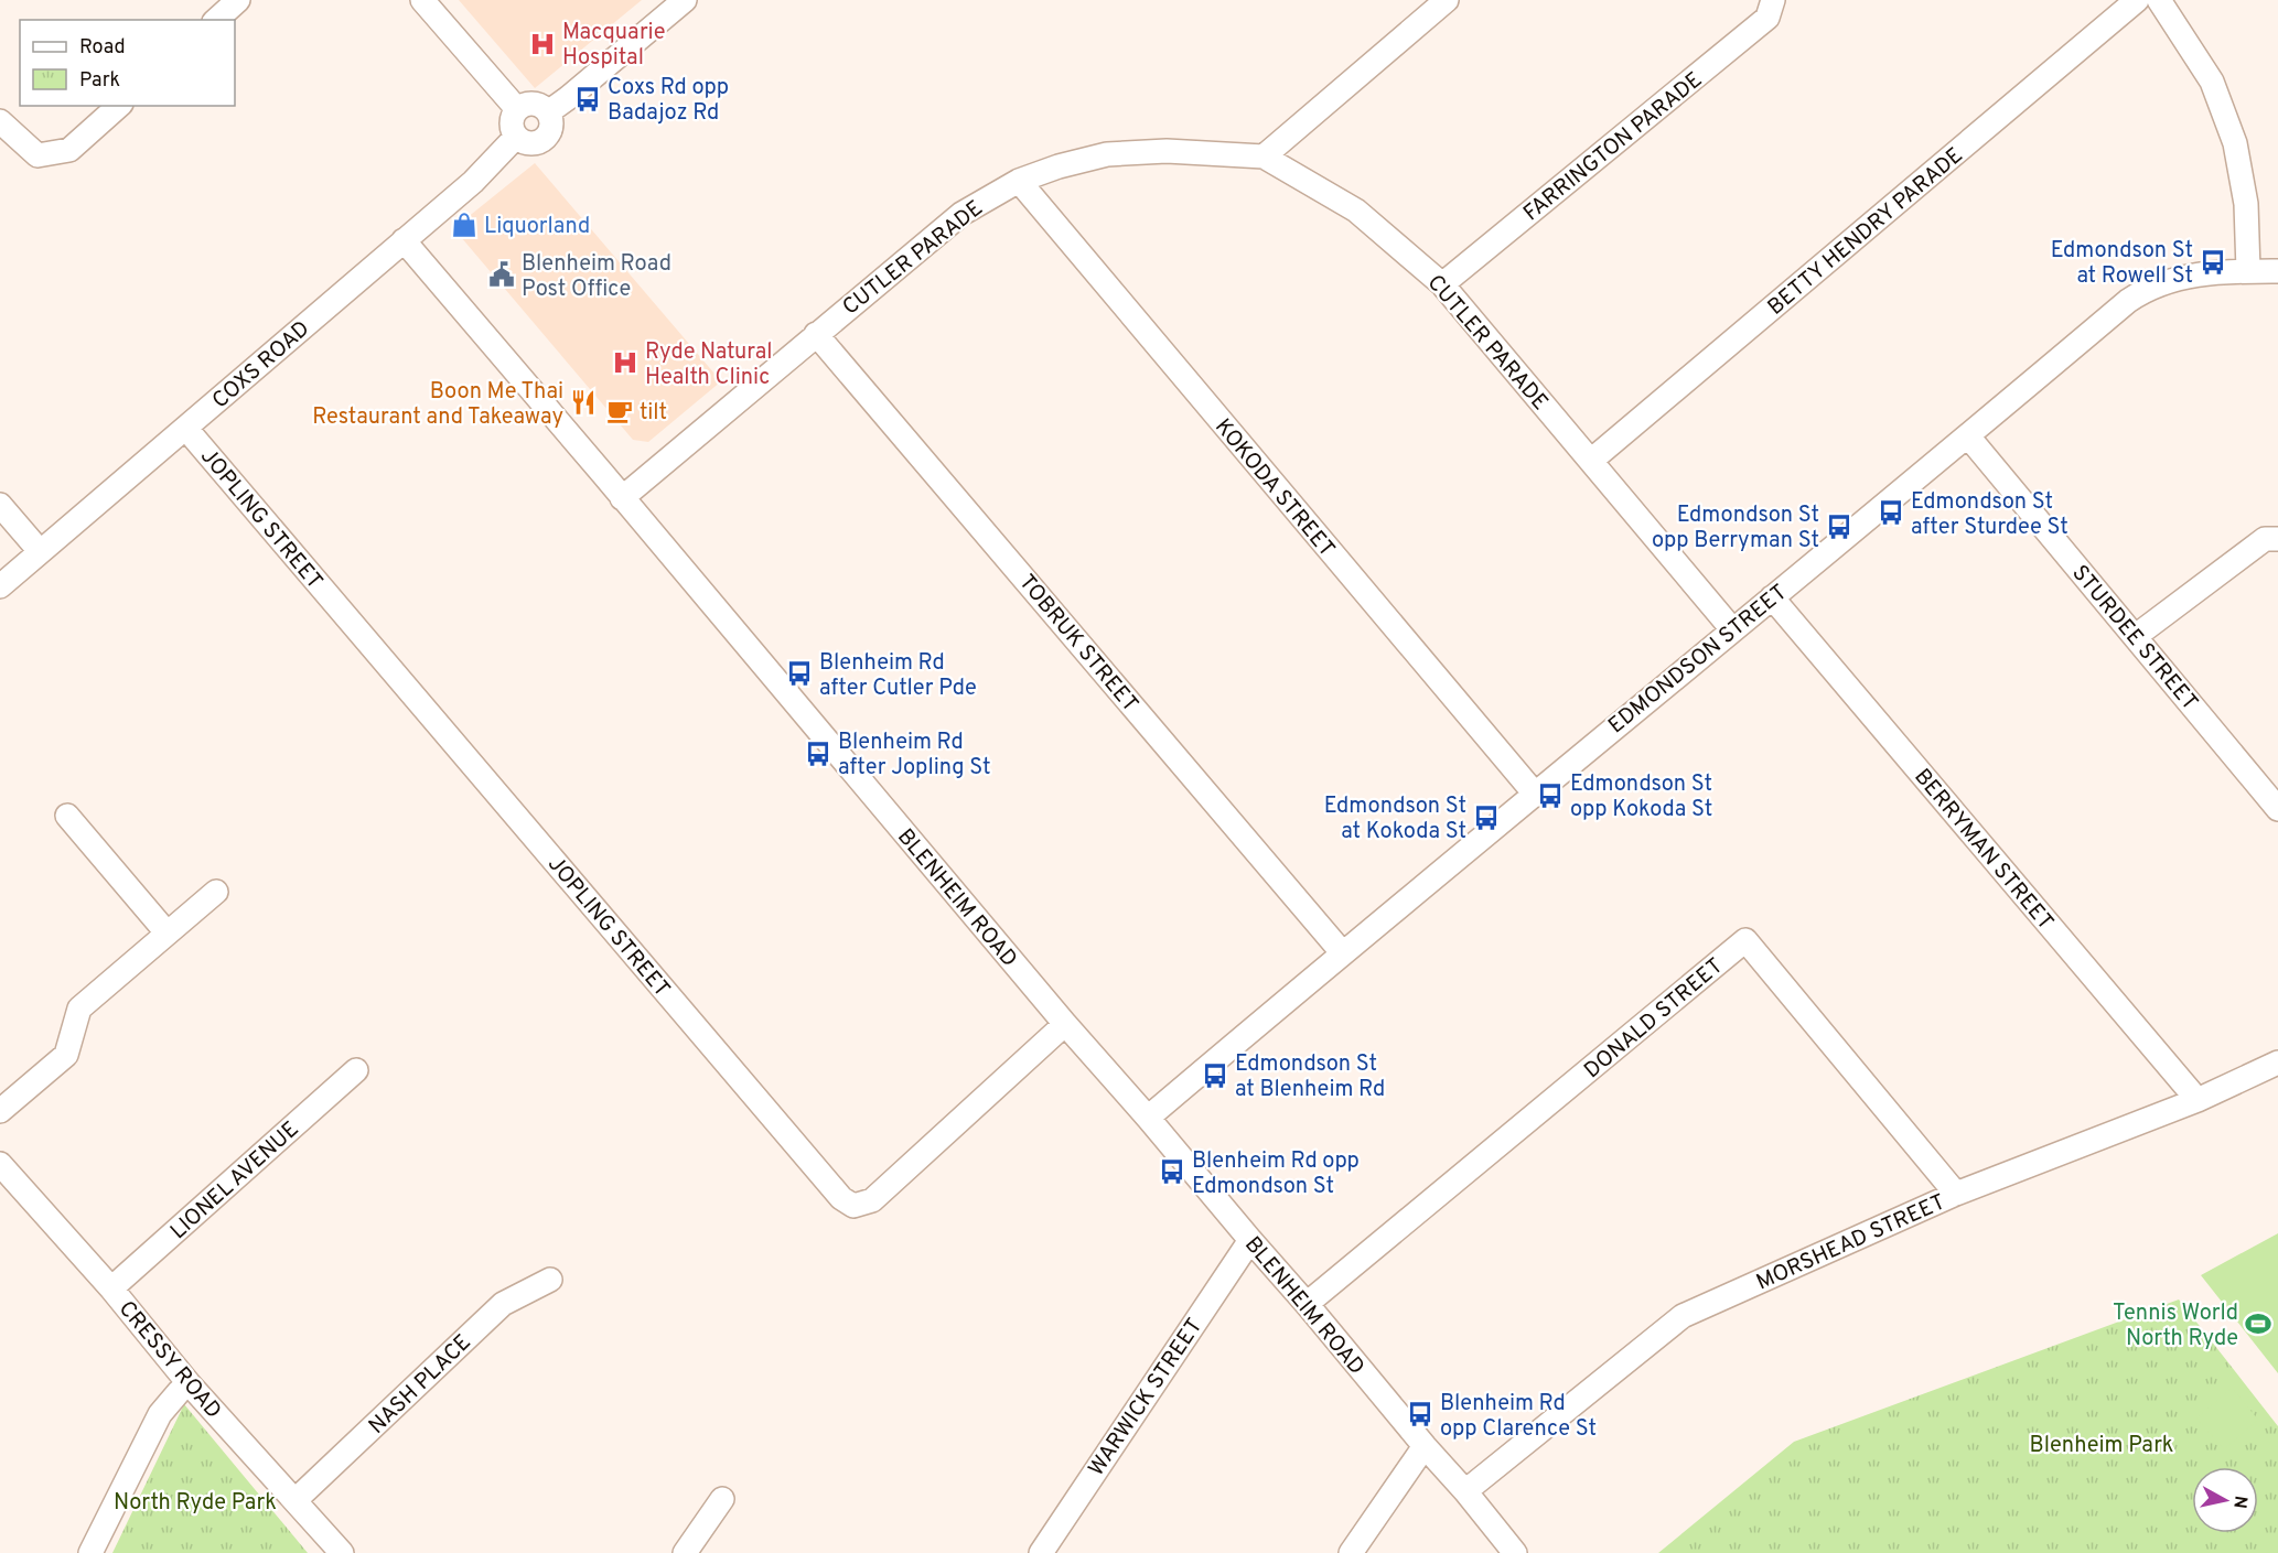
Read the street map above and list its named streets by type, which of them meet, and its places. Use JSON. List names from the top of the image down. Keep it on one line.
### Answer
{"streets":{"street":["FARRINGTON PARADE","BETTY HENDRY PARADE","CUTLER PARADE","COXS ROAD","KOKODA STREET","JOPLING STREET","STURDEE STREET","TOBRUK STREET","EDMONDSON STREET","BERRYMAN STREET","BLENHEIM ROAD","DONALD STREET","LIONEL AVENUE","MORSHEAD STREET","CRESSY ROAD","NASH PLACE","WARWICK STREET"]},"crossings":[["FARRINGTON PARADE","CUTLER PARADE"],["BETTY HENDRY PARADE","CUTLER PARADE"],["CUTLER PARADE","KOKODA STREET"],["CUTLER PARADE","TOBRUK STREET"],["CUTLER PARADE","EDMONDSON STREET"],["CUTLER PARADE","BLENHEIM ROAD"],["COXS ROAD","JOPLING STREET"],["COXS ROAD","BLENHEIM ROAD"],["KOKODA STREET","EDMONDSON STREET"],["JOPLING STREET","BLENHEIM ROAD"],["STURDEE STREET","EDMONDSON STREET"],["TOBRUK STREET","EDMONDSON STREET"],["EDMONDSON STREET","BERRYMAN STREET"],["EDMONDSON STREET","BLENHEIM ROAD"],["BERRYMAN STREET","MORSHEAD STREET"],["BLENHEIM ROAD","DONALD STREET"],["BLENHEIM ROAD","MORSHEAD STREET"],["BLENHEIM ROAD","WARWICK STREET"],["DONALD STREET","MORSHEAD STREET"],["LIONEL AVENUE","CRESSY ROAD"],["CRESSY ROAD","NASH PLACE"]],"parks":["Blenheim Park","North Ryde Park"],"places":{"hospital":["Macquarie Hospital","Ryde Natural Health Clinic"],"bus stop":["Coxs Rd opp Badajoz Rd","Edmondson St at Rowell St","Edmondson St after Sturdee St","Edmondson St opp Berryman St","Blenheim Rd after Cutler Pde","Blenheim Rd after Jopling St","Edmondson St opp Kokoda St","Edmondson St at Kokoda St","Edmondson St at Blenheim Rd","Blenheim Rd opp Edmondson St","Blenheim Rd opp Clarence St"],"shop":["Liquorland"],"public building":["Blenheim Road Post Office"],"restaurant":["Boon Me Thai Restaurant and Takeaway"],"cafe":["tilt"],"sports":["Tennis World North Ryde"]},"legend":["Road","Park"],"north":"right"}
